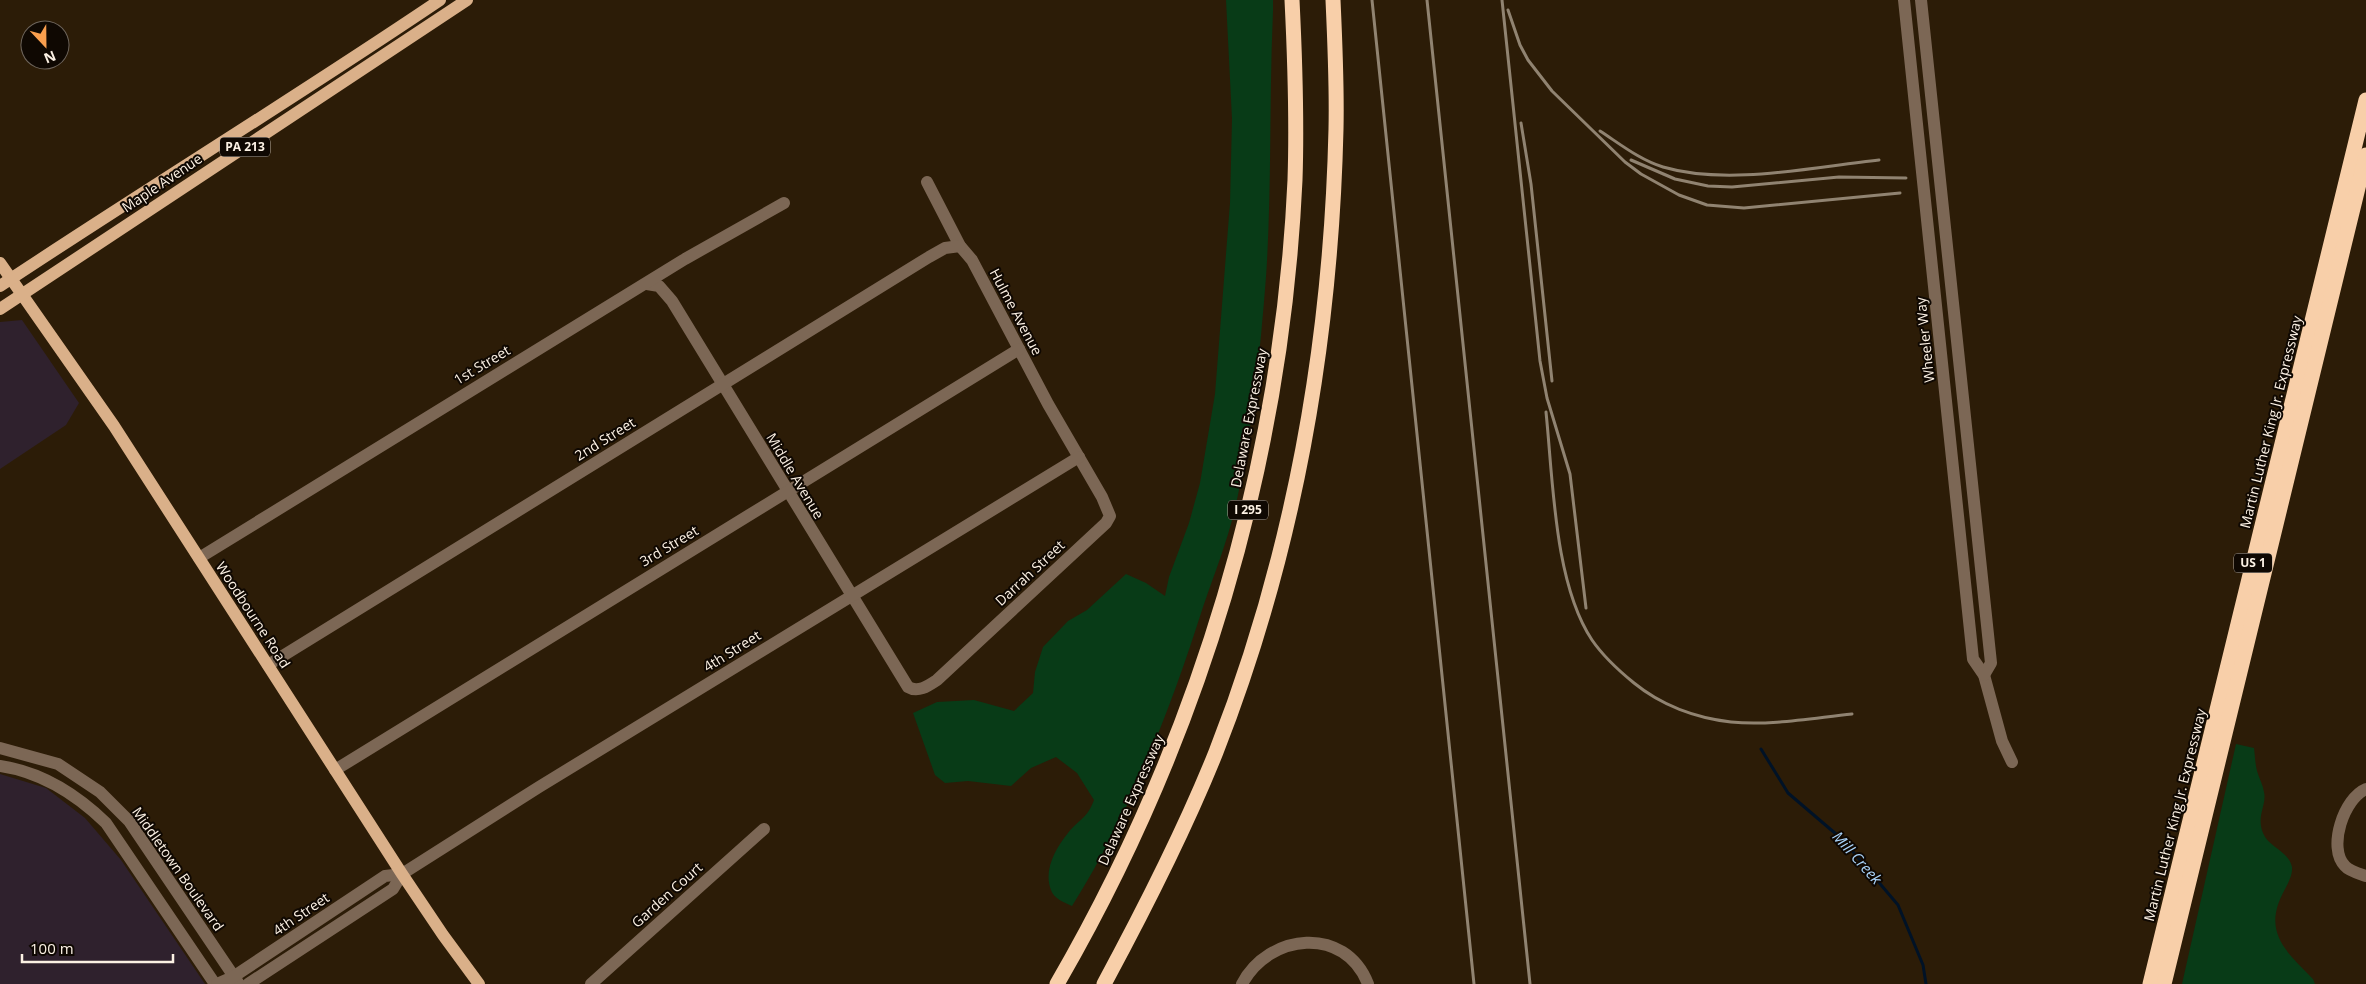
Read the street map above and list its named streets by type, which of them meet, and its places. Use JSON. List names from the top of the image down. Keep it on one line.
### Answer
{"streets":{"highway":["Delaware Expressway","Martin Luther King Jr. Expressway","I 295","US 1"],"main road":["PA 213","Maple Avenue","Woodbourne Road"],"street":["Hulme Avenue","Wheeler Way","1st Street","2nd Street","Middle Avenue","3rd Street","Darrah Street","4th Street","Middletown Boulevard","Garden Court"]},"crossings":[["Maple Avenue","Woodbourne Road"],["Hulme Avenue","2nd Street"],["Hulme Avenue","3rd Street"],["Hulme Avenue","Darrah Street"],["Hulme Avenue","4th Street"],["1st Street","Middle Avenue"],["1st Street","Woodbourne Road"],["2nd Street","Middle Avenue"],["2nd Street","Woodbourne Road"],["Middle Avenue","3rd Street"],["Middle Avenue","Darrah Street"],["Middle Avenue","4th Street"],["3rd Street","Woodbourne Road"],["Darrah Street","4th Street"],["Woodbourne Road","4th Street"],["4th Street","Middletown Boulevard"]],"water":["Mill Creek"],"scale_bar":"100 m","north":"bottom"}
